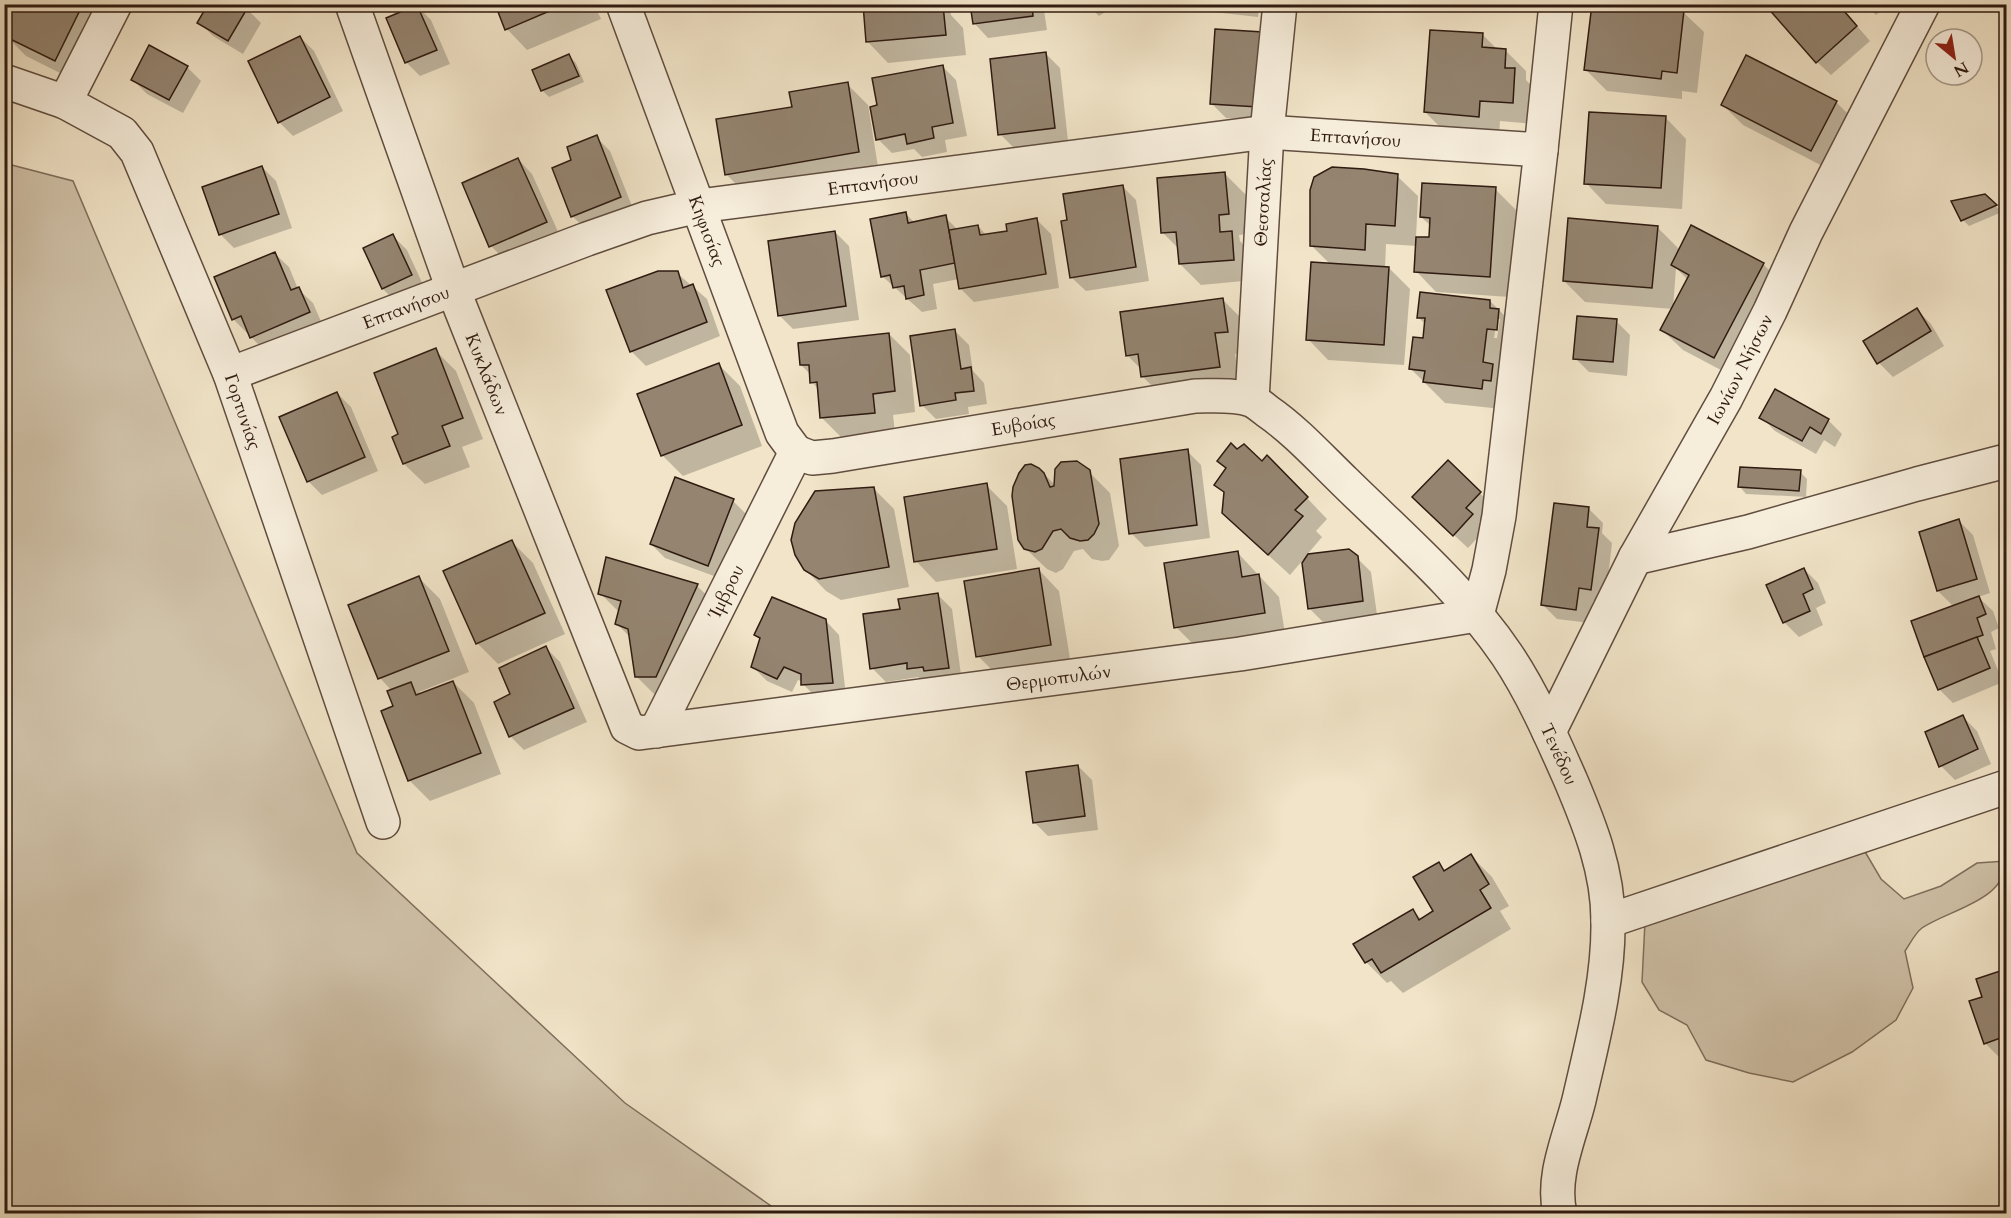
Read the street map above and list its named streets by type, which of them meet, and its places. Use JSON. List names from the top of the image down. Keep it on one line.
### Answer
{"streets":{"street":["Επτανήσου","Θεσσαλίας","Κηφισίας","Ιωνίων Νήσων","Κυκλάδων","Γορτυνίας","Ευβοίας","Ίμβρου","Θερμοπυλών","Τενέδου"]},"crossings":[["Επτανήσου","Θεσσαλίας"],["Επτανήσου","Κηφισίας"],["Επτανήσου","Κυκλάδων"],["Επτανήσου","Γορτυνίας"],["Θεσσαλίας","Ευβοίας"],["Θεσσαλίας","Τενέδου"],["Κηφισίας","Ευβοίας"],["Κηφισίας","Ίμβρου"],["Ιωνίων Νήσων","Τενέδου"],["Κυκλάδων","Ίμβρου"],["Κυκλάδων","Θερμοπυλών"],["Ευβοίας","Ίμβρου"],["Ευβοίας","Τενέδου"],["Ίμβρου","Θερμοπυλών"],["Θερμοπυλών","Τενέδου"]],"north":"bottom right"}
